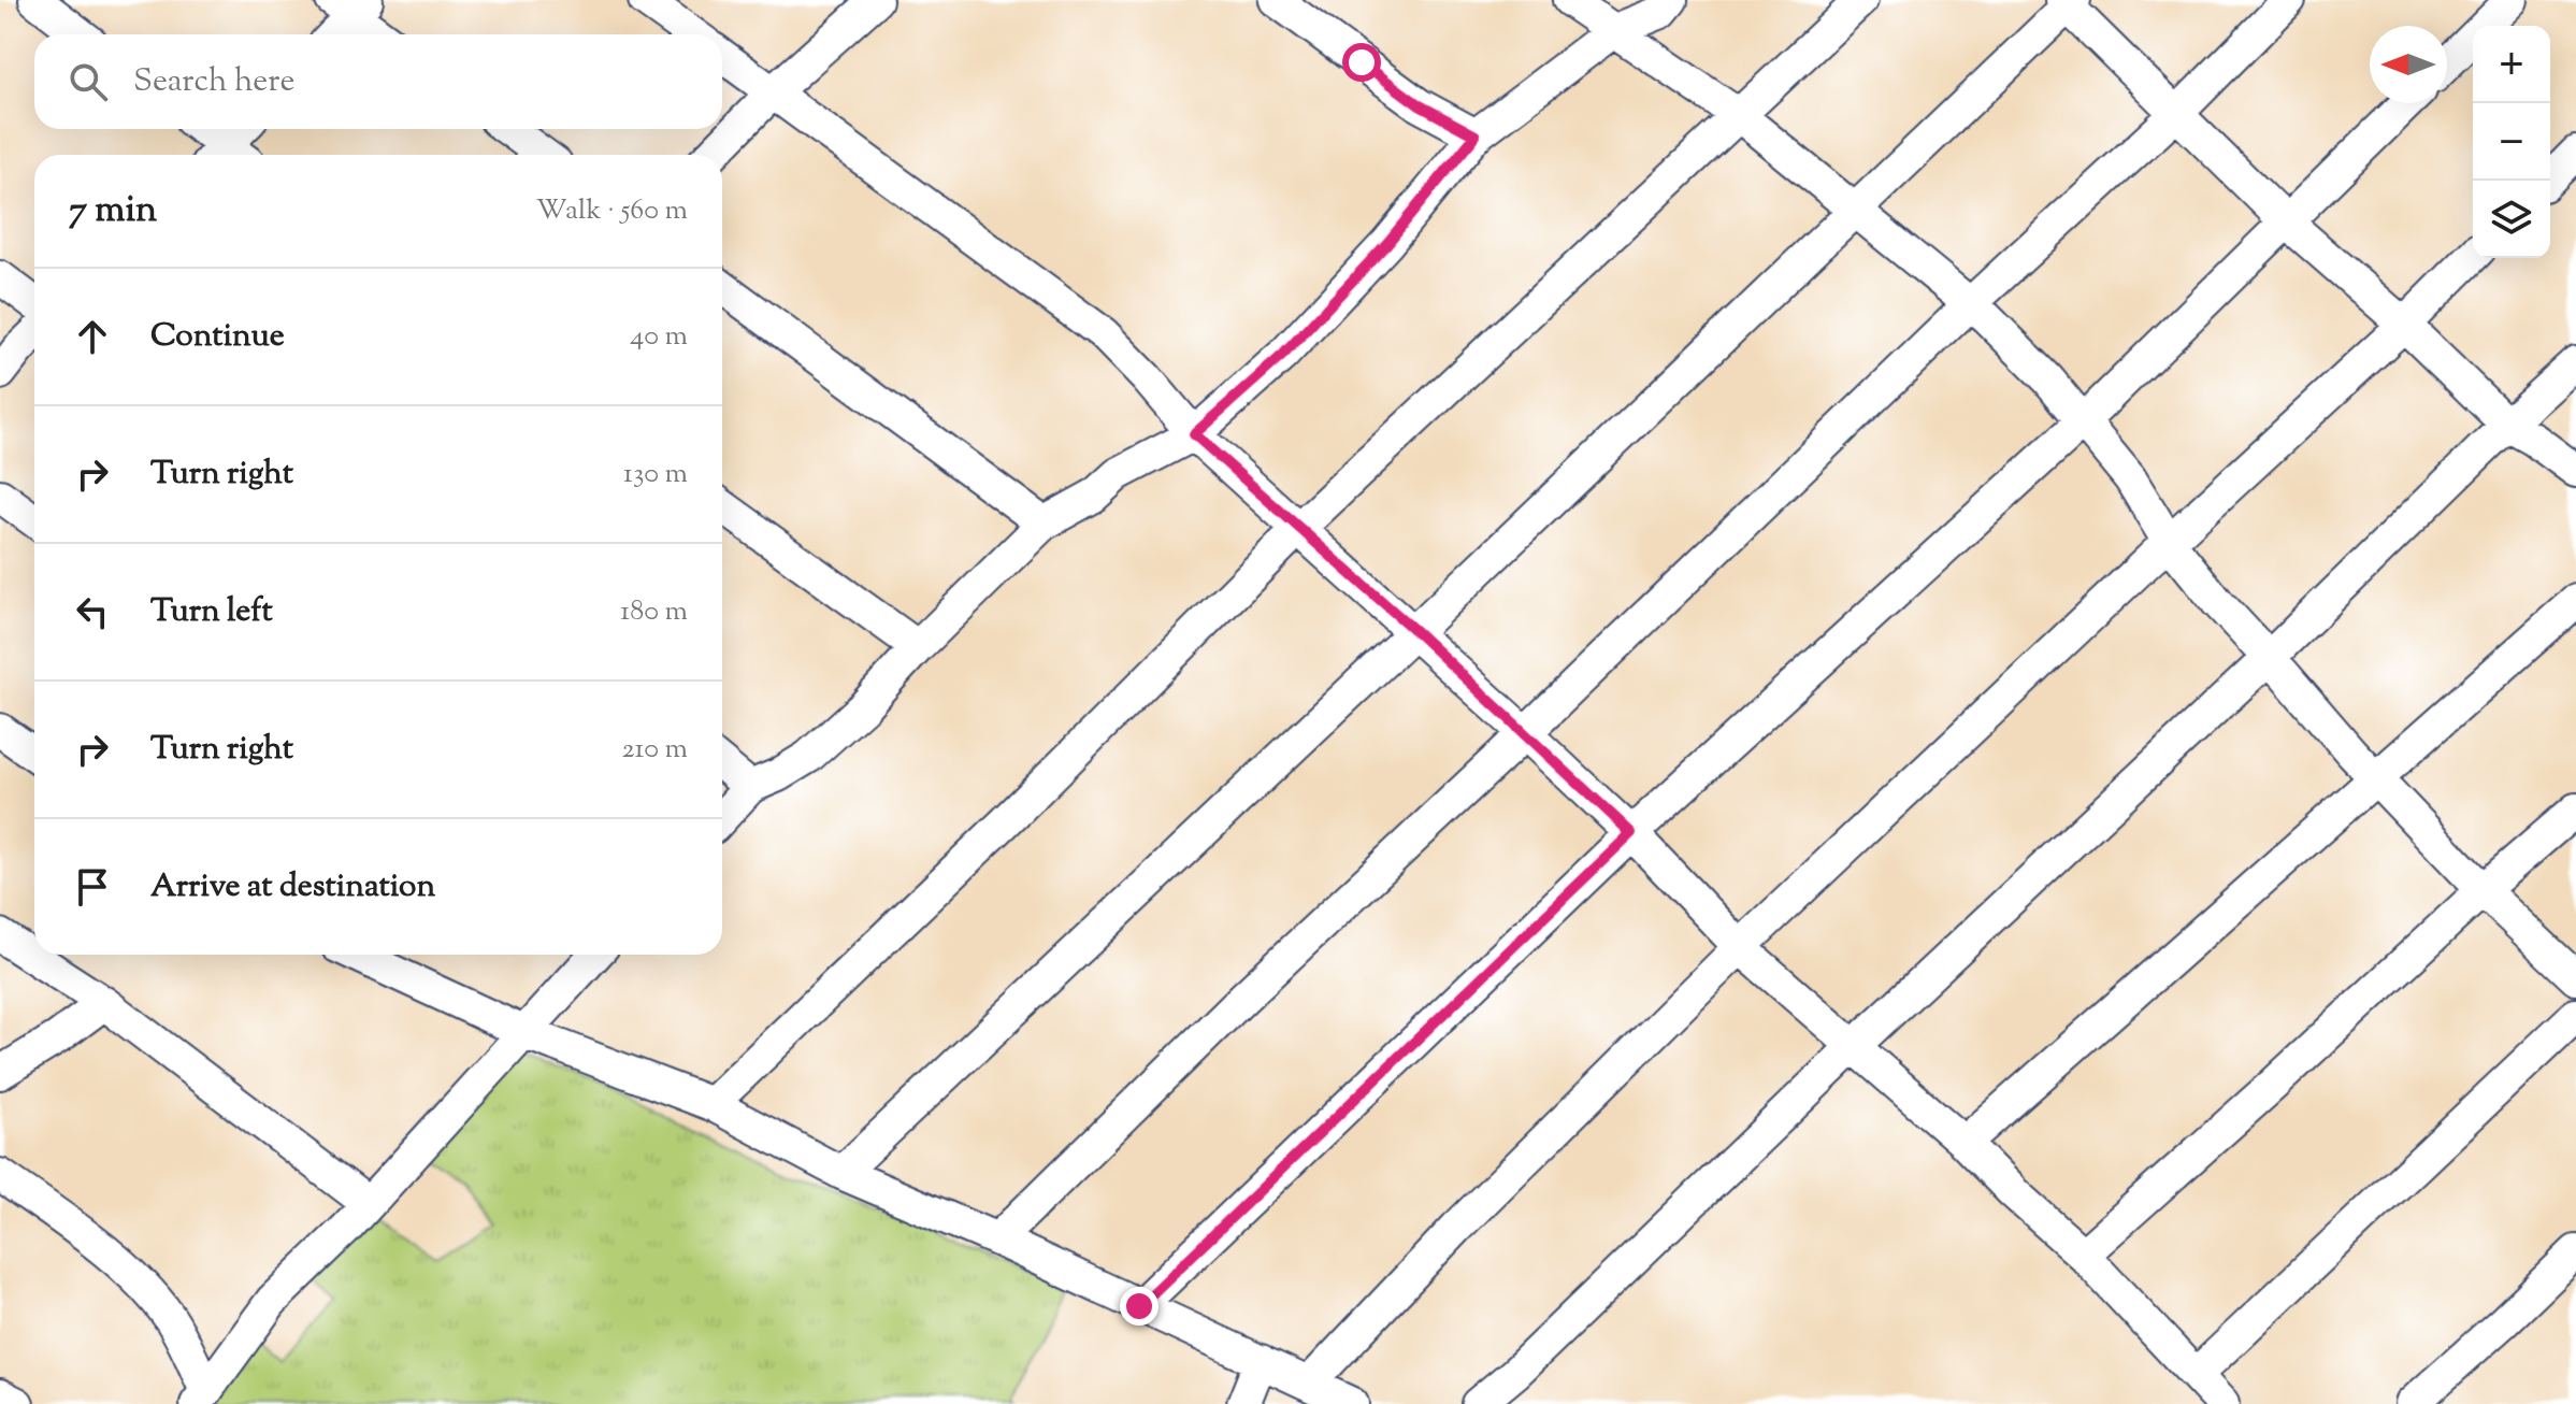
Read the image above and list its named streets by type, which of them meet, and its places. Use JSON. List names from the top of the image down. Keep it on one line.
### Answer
{"north":"left","page":{"map_buttons":["+","−"],"search":"Search here","heading":["7 min","Walk · 560 m"],"list":[["Continue","40 m"],["Turn right","130 m"],["Turn left","180 m"],["Turn right","210 m"],"Arrive at destination"]}}
